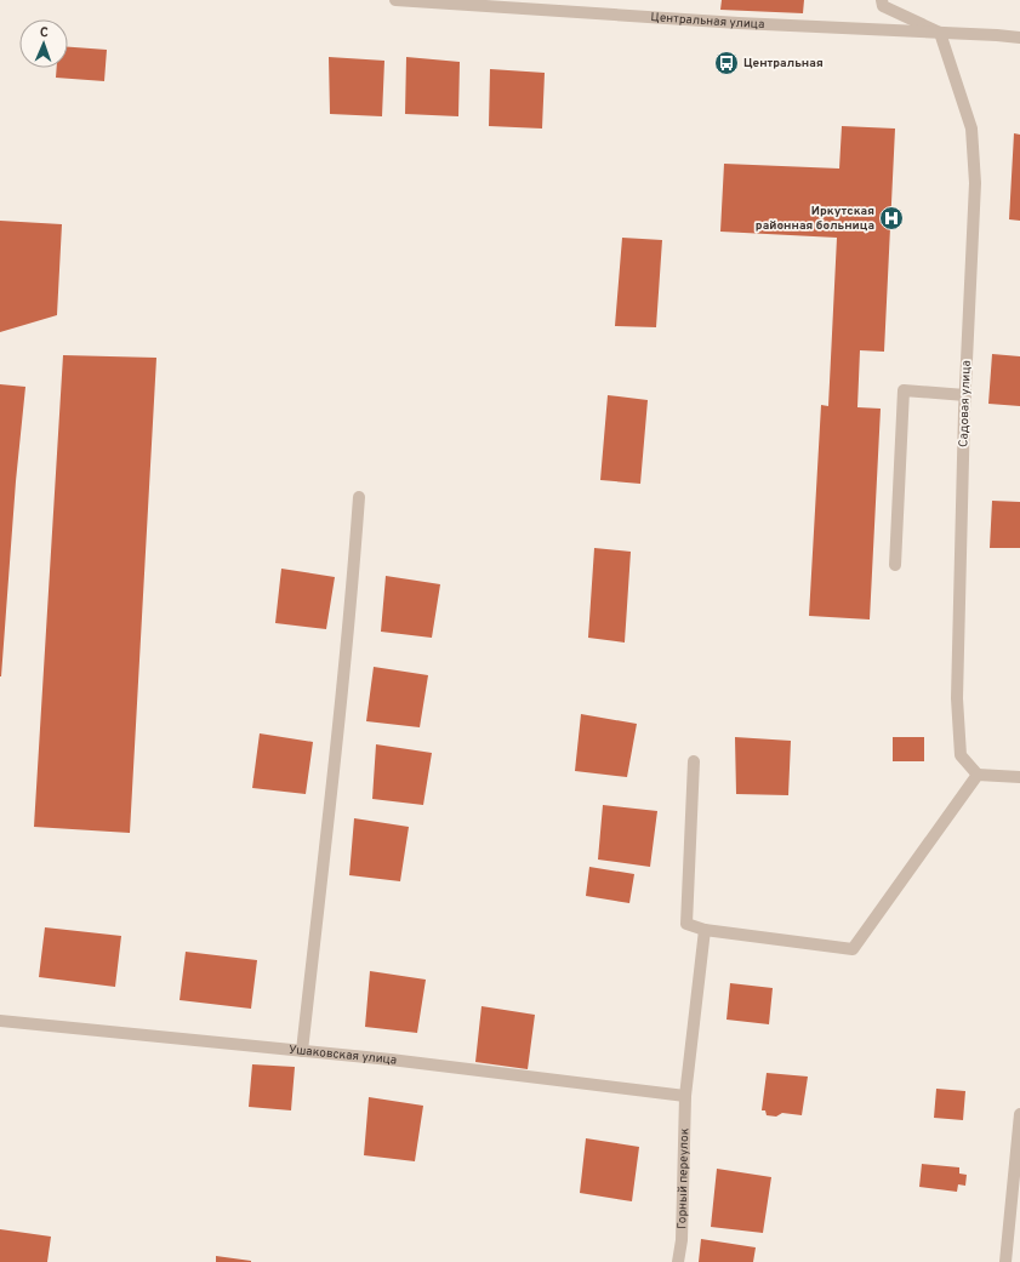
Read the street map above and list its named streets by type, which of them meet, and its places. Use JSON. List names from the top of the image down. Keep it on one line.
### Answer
{"streets":{"street":["Центральная улица","Садовая улица","Ушаковская улица","Горный переулок"]},"crossings":[["Центральная улица","Садовая улица"],["Ушаковская улица","Горный переулок"]],"places":{"bus stop":["Центральная"],"hospital":["Иркутская районная больница"]},"north":"top"}
